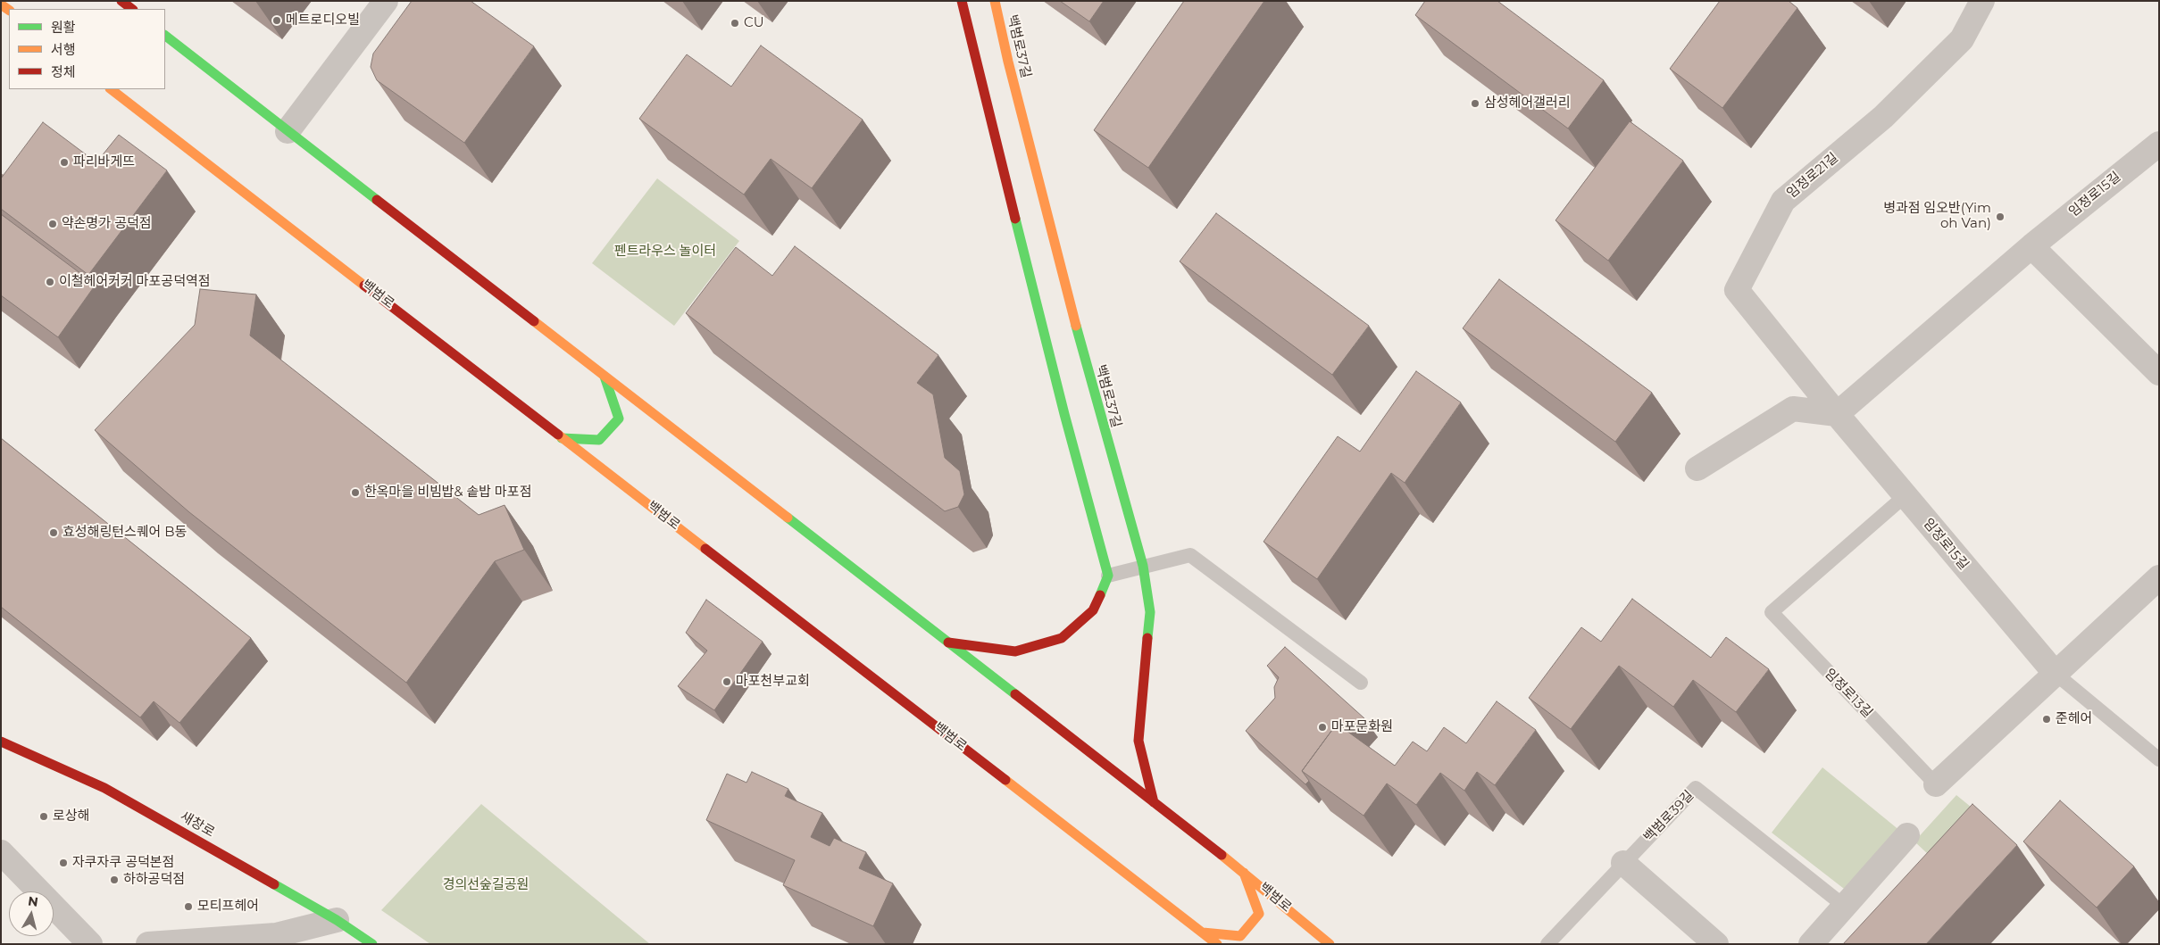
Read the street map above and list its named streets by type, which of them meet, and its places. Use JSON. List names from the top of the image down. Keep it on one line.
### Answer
{"streets":{"main road":["백범로37길","백범로","새창로"],"street":["임정로21길","임정로15길","임정로13길"],"lane":["백범로39길"]},"crossings":[["백범로37길","백범로"],["임정로21길","임정로15길"],["임정로15길","임정로13길"]],"parks":["펜트라우스 놀이터","경의선숲길공원"],"places":["메트로디오빌","CU","삼성헤어갤러리","파리바게뜨","병과점 임오반(Yim oh Van)","약손명가 공덕점","이철헤어커커 마포공덕역점","한옥마을 비빔밥& 솥밥 마포점","효성해링턴스퀘어 B동","마포천부교회","준헤어","마포문화원","로상해","자쿠자쿠 공덕본점","하하공덕점","모티프헤어"],"legend":["원활","서행","정체"],"north":"top"}
